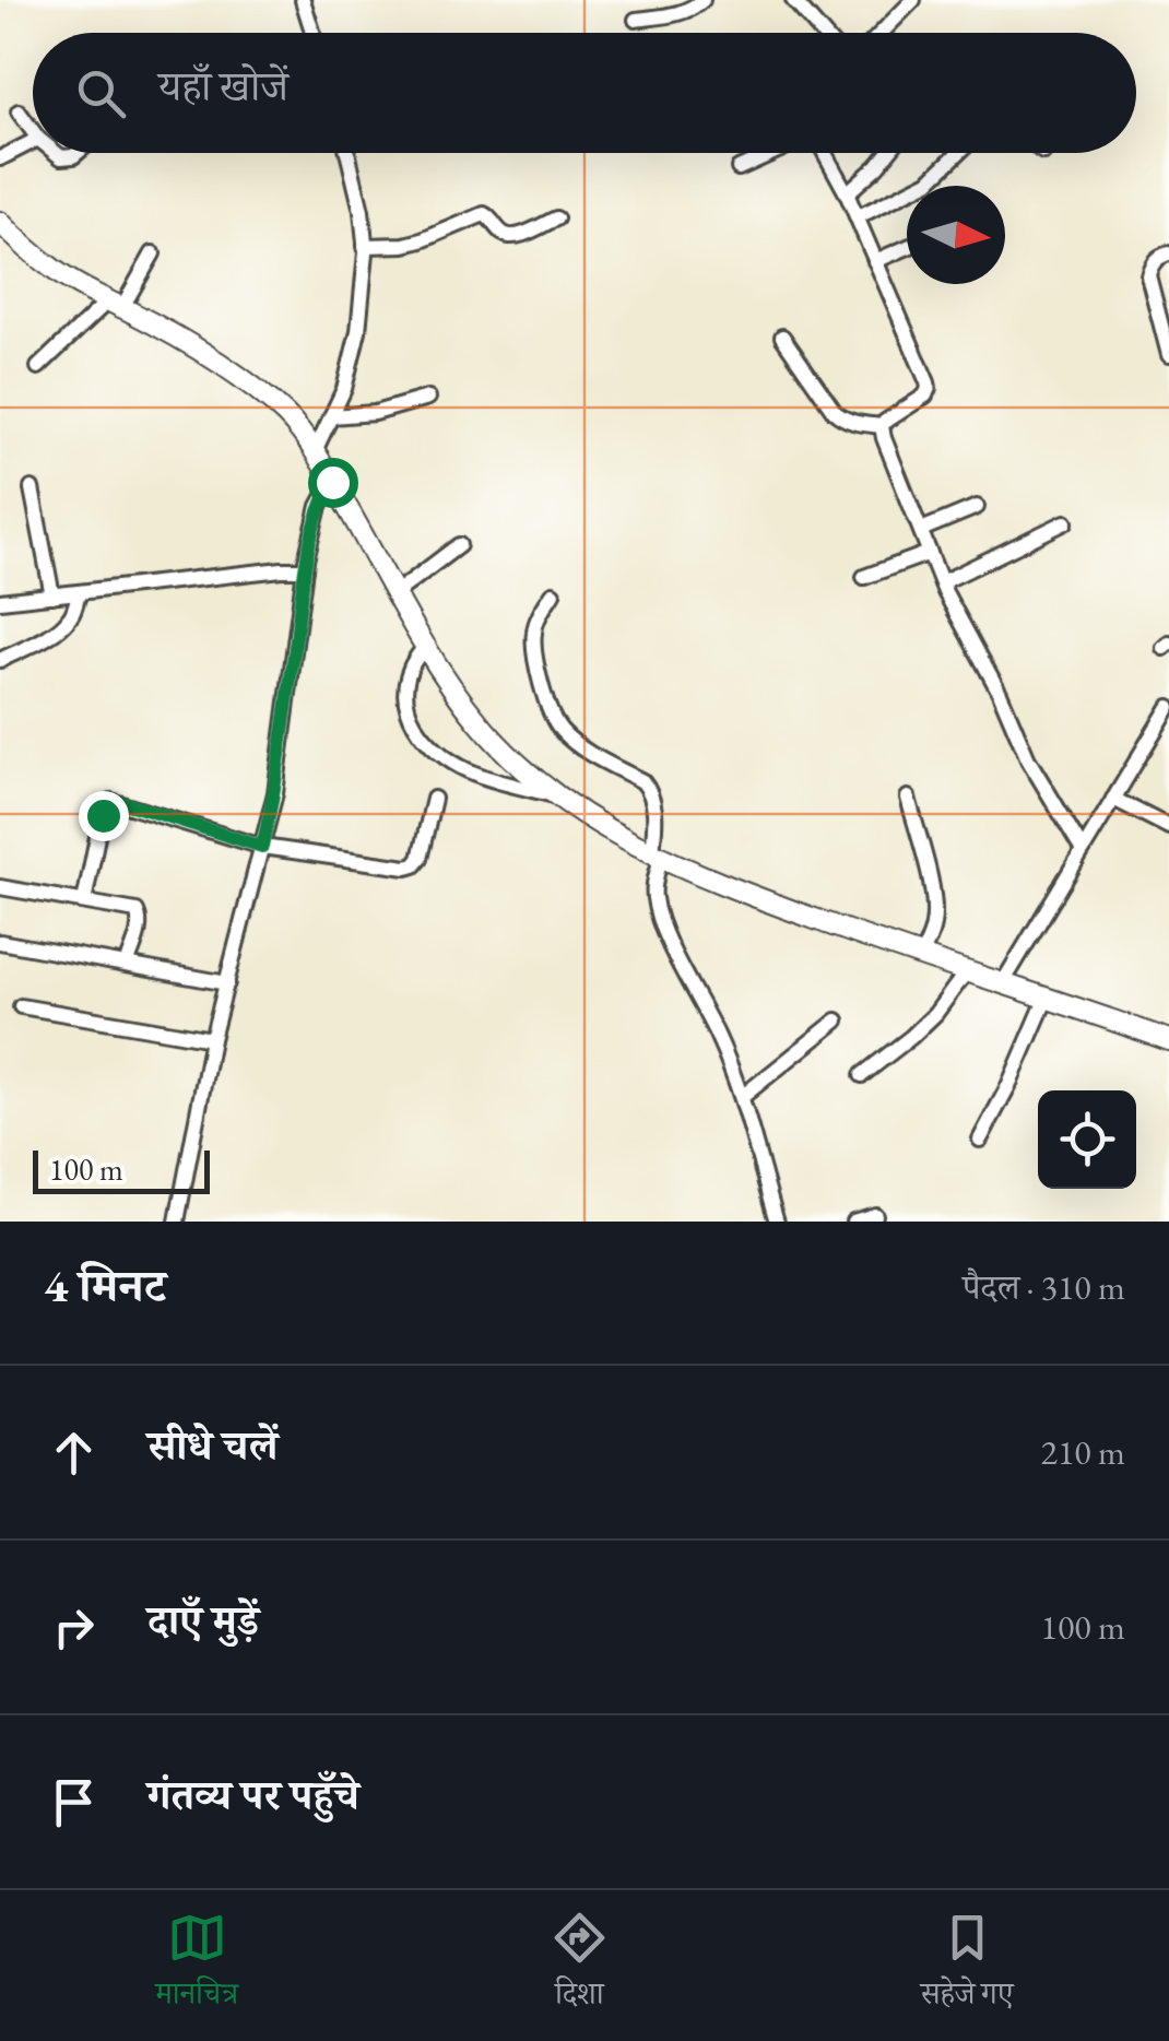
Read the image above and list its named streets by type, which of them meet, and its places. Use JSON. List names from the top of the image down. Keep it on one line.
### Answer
{"scale_bar":"100 m","north":"right","page":{"search":"यहाँ खोजें","scale":"100 m","heading":["4 मिनट","पैदल · 310 m"],"list":[["सीधे चलें","210 m"],["दाएँ मुड़ें","100 m"],"गंतव्य पर पहुँचे"],"nav":["मानचित्र","दिशा","सहेजे गए"]}}
